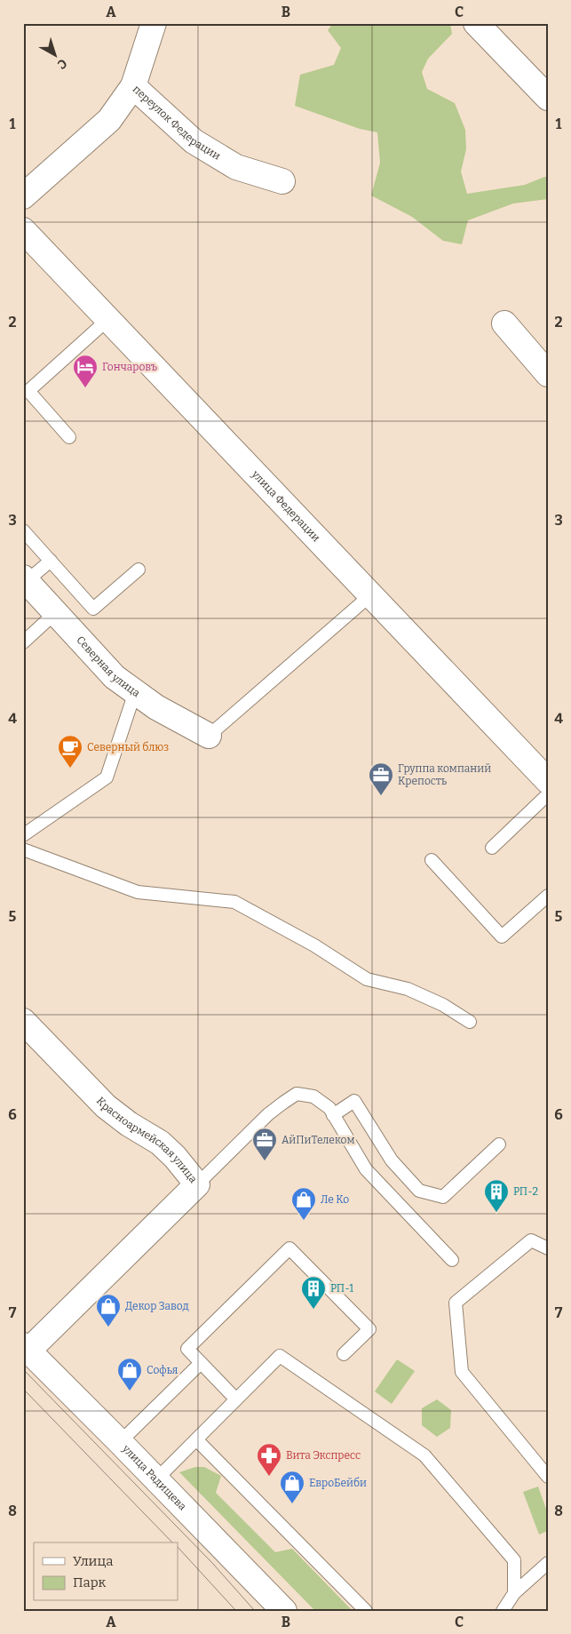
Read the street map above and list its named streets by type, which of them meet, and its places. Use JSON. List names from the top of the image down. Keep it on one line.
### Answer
{"streets":{"street":["переулок Федерации","улица Федерации","Северная улица","Красноармейская улица","улица Радищева"]},"crossings":[["Красноармейская улица","улица Радищева"]],"places":{"hotel":["Гончаровъ"],"cafe":["Северный блюз"],"office":["Группа компаний Крепость","АйПиТелеком"],"building":["РП-2","РП-1"],"shop":["Ле Ко","Декор Завод","Софья","ЕвроБейби"],"pharmacy":["Вита Экспресс"]},"legend":["Улица","Парк"],"north":"bottom right","grid":{"columns":["A","B","C"],"rows":["1","2","3","4","5","6","7","8"]}}
